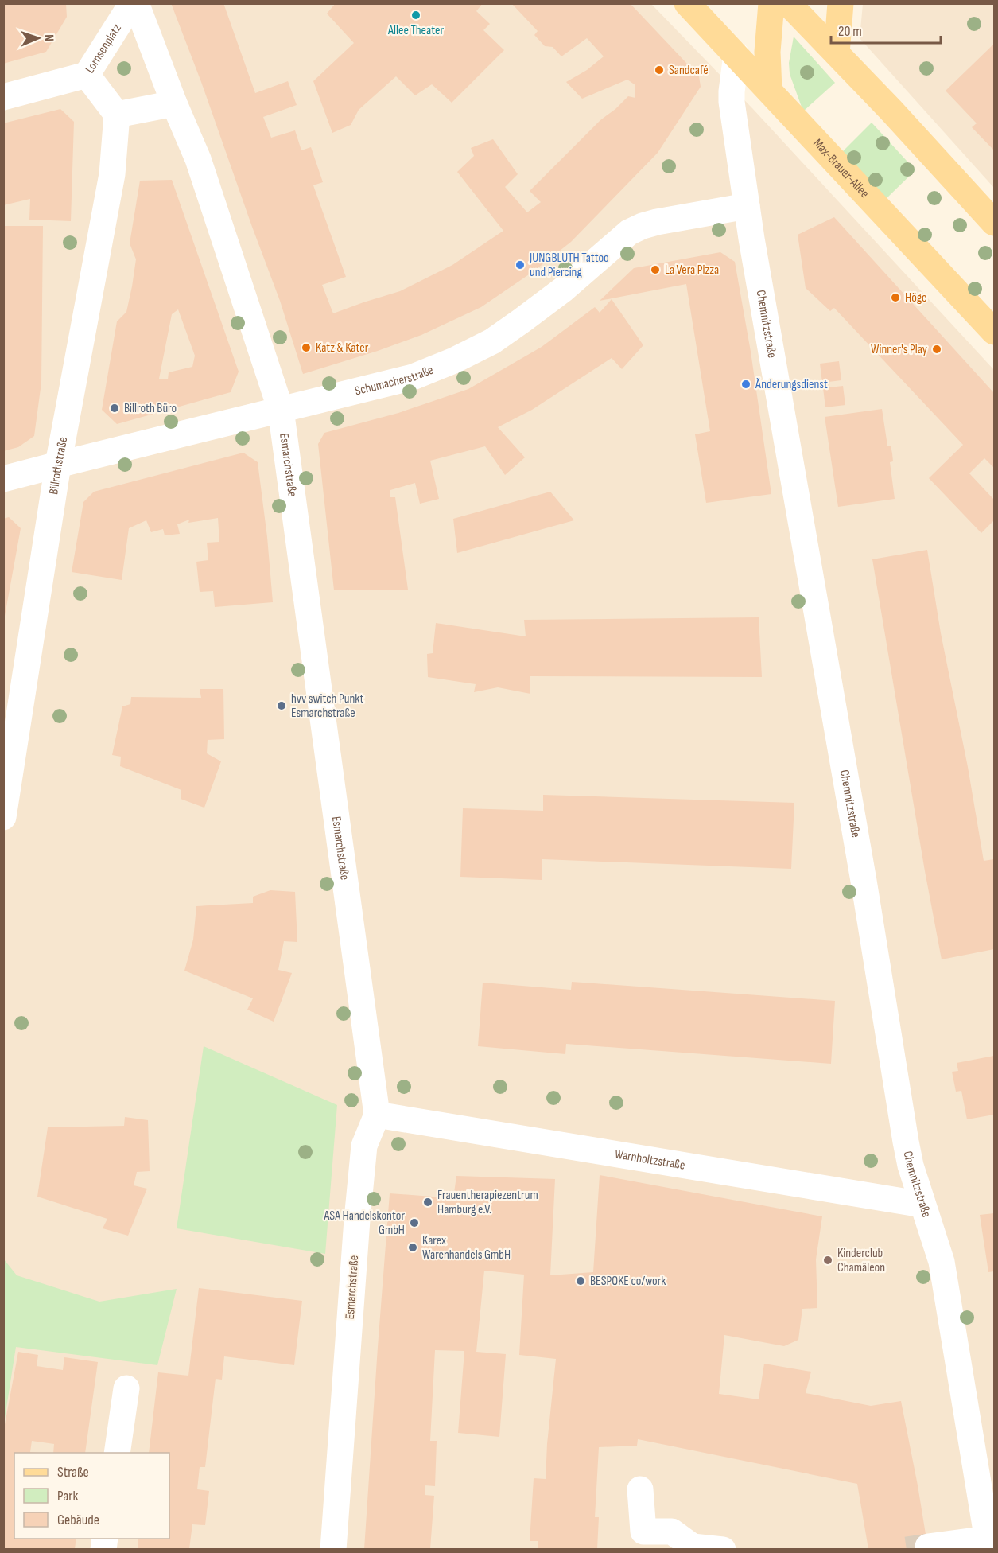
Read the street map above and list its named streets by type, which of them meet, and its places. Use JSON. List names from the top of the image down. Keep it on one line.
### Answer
{"streets":{"main road":["Max-Brauer-Allee"],"street":["Lornsenplatz","Chemnitzstraße","Schumacherstraße","Billrothstraße","Esmarchstraße","Warnholtzstraße"]},"crossings":[["Lornsenplatz","Billrothstraße"],["Lornsenplatz","Esmarchstraße"],["Max-Brauer-Allee","Chemnitzstraße"],["Chemnitzstraße","Schumacherstraße"],["Chemnitzstraße","Warnholtzstraße"],["Schumacherstraße","Billrothstraße"],["Schumacherstraße","Esmarchstraße"],["Esmarchstraße","Warnholtzstraße"]],"places":["Allee Theater","Sandcafé","JUNGBLUTH Tattoo und Piercing","La Vera Pizza","Höge","Katz & Kater","Winner's Play","Änderungsdienst","Billroth Büro","hvv switch Punkt Esmarchstraße","Frauentherapiezentrum Hamburg e.V.","ASA Handelskontor GmbH","Karex Warenhandels GmbH","Kinderclub Chamäleon","BESPOKE co/work"],"legend":["Straße","Park","Gebäude"],"scale_bar":"20 m","north":"right"}
